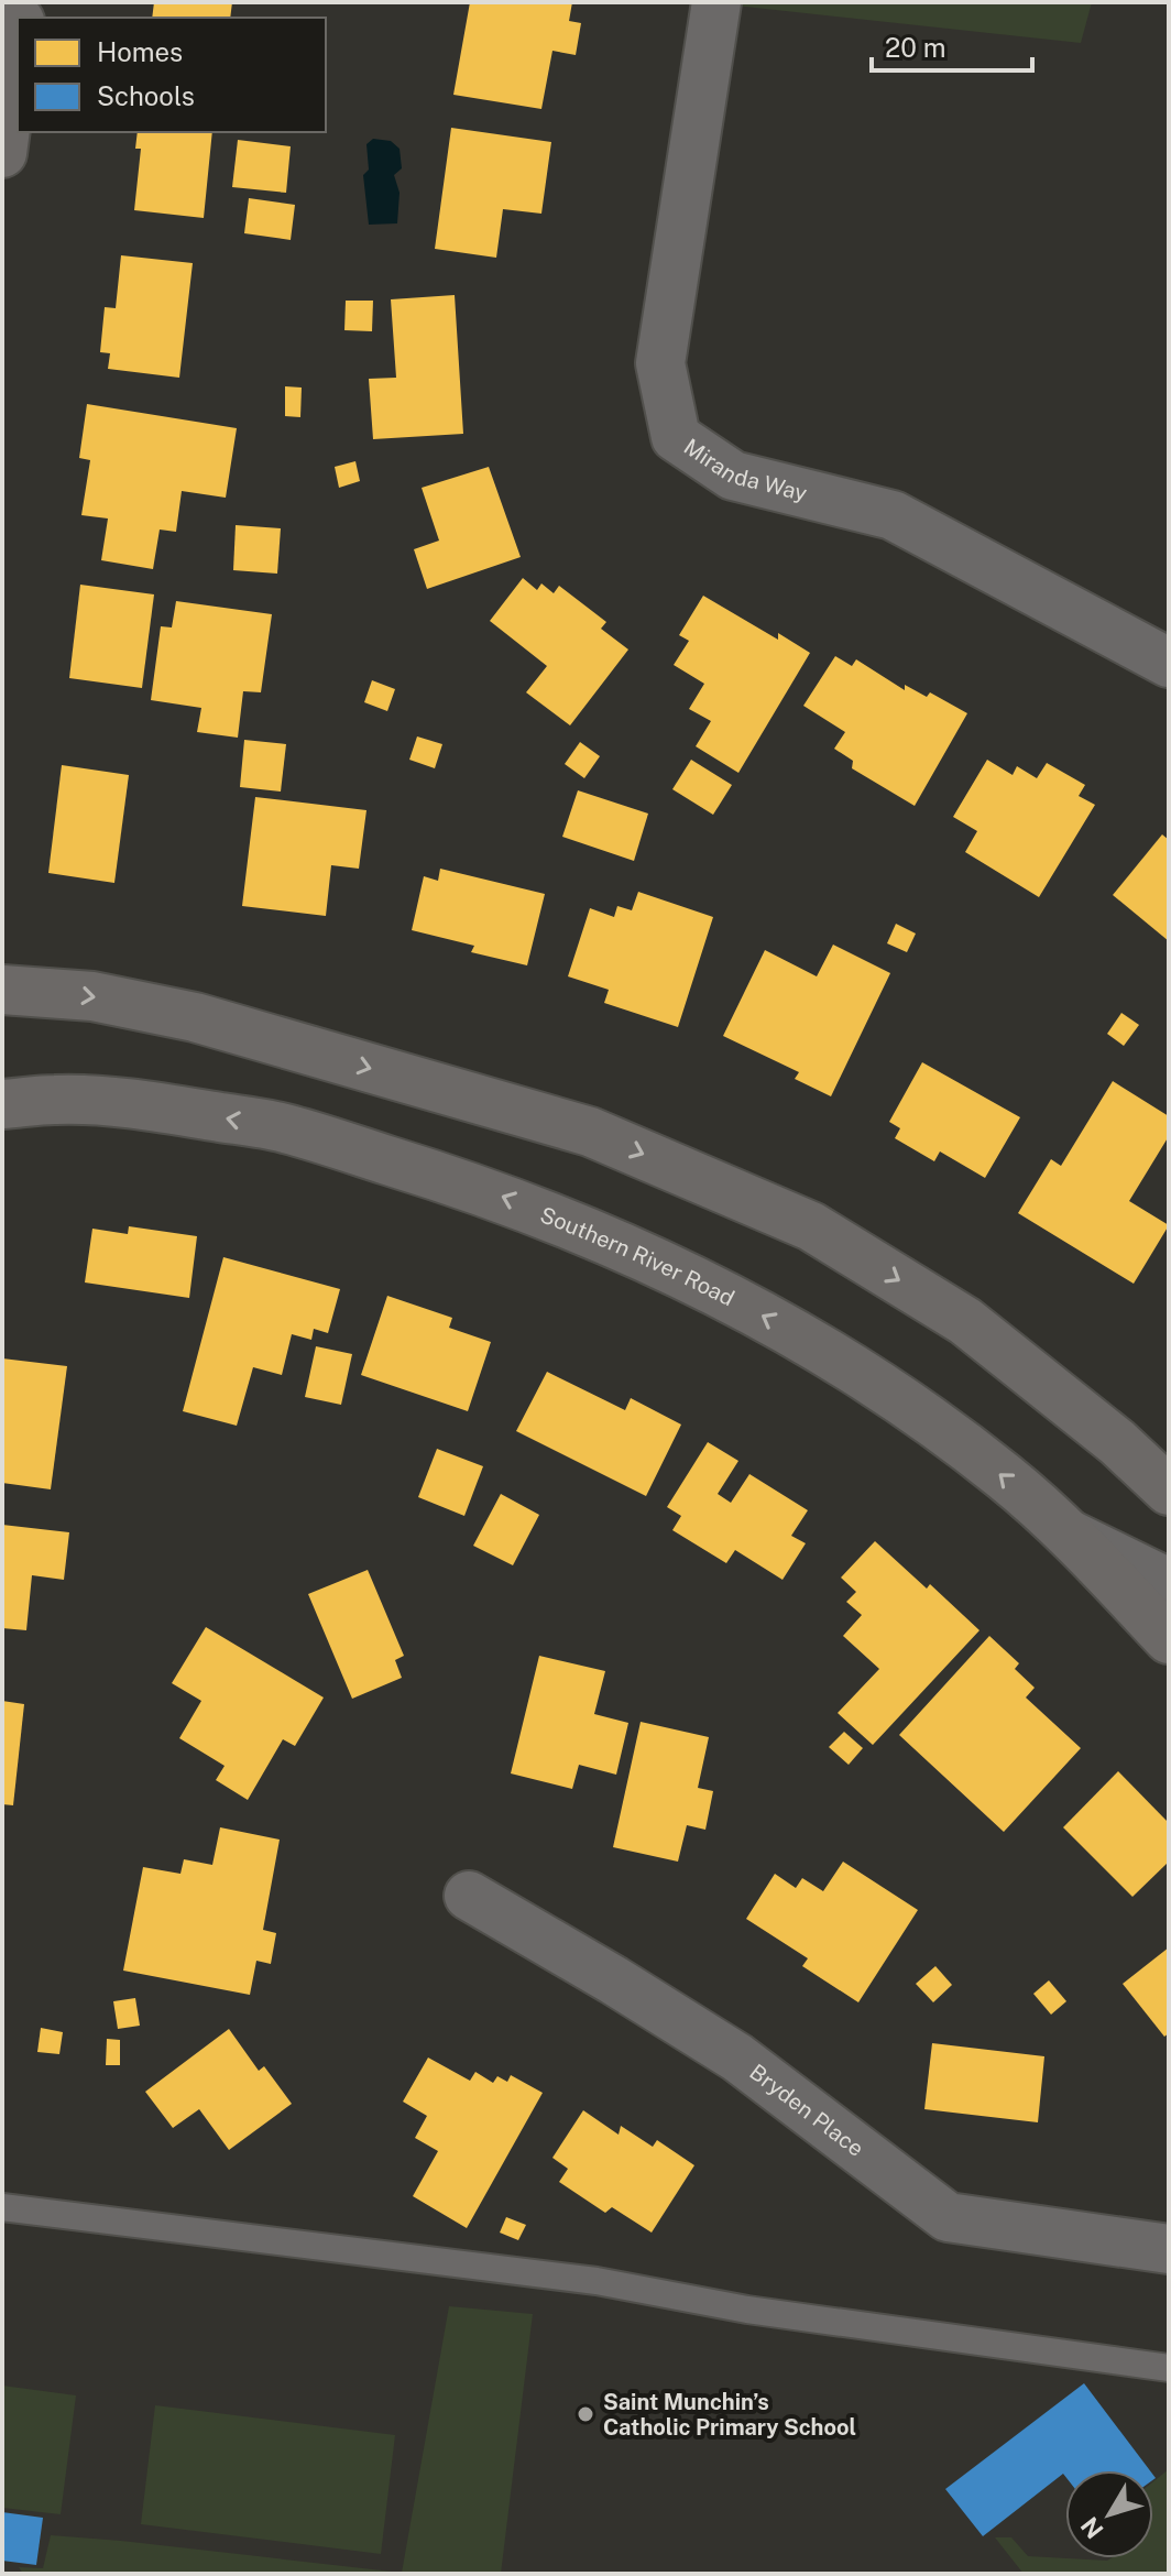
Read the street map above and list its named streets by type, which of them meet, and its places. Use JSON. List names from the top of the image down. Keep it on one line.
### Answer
{"streets":{"main road":["Southern River Road"],"street":["Miranda Way","Bryden Place"]},"places":["Saint Munchin’s Catholic Primary School"],"legend":["Homes","Schools"],"scale_bar":"20 m","north":"bottom left"}
